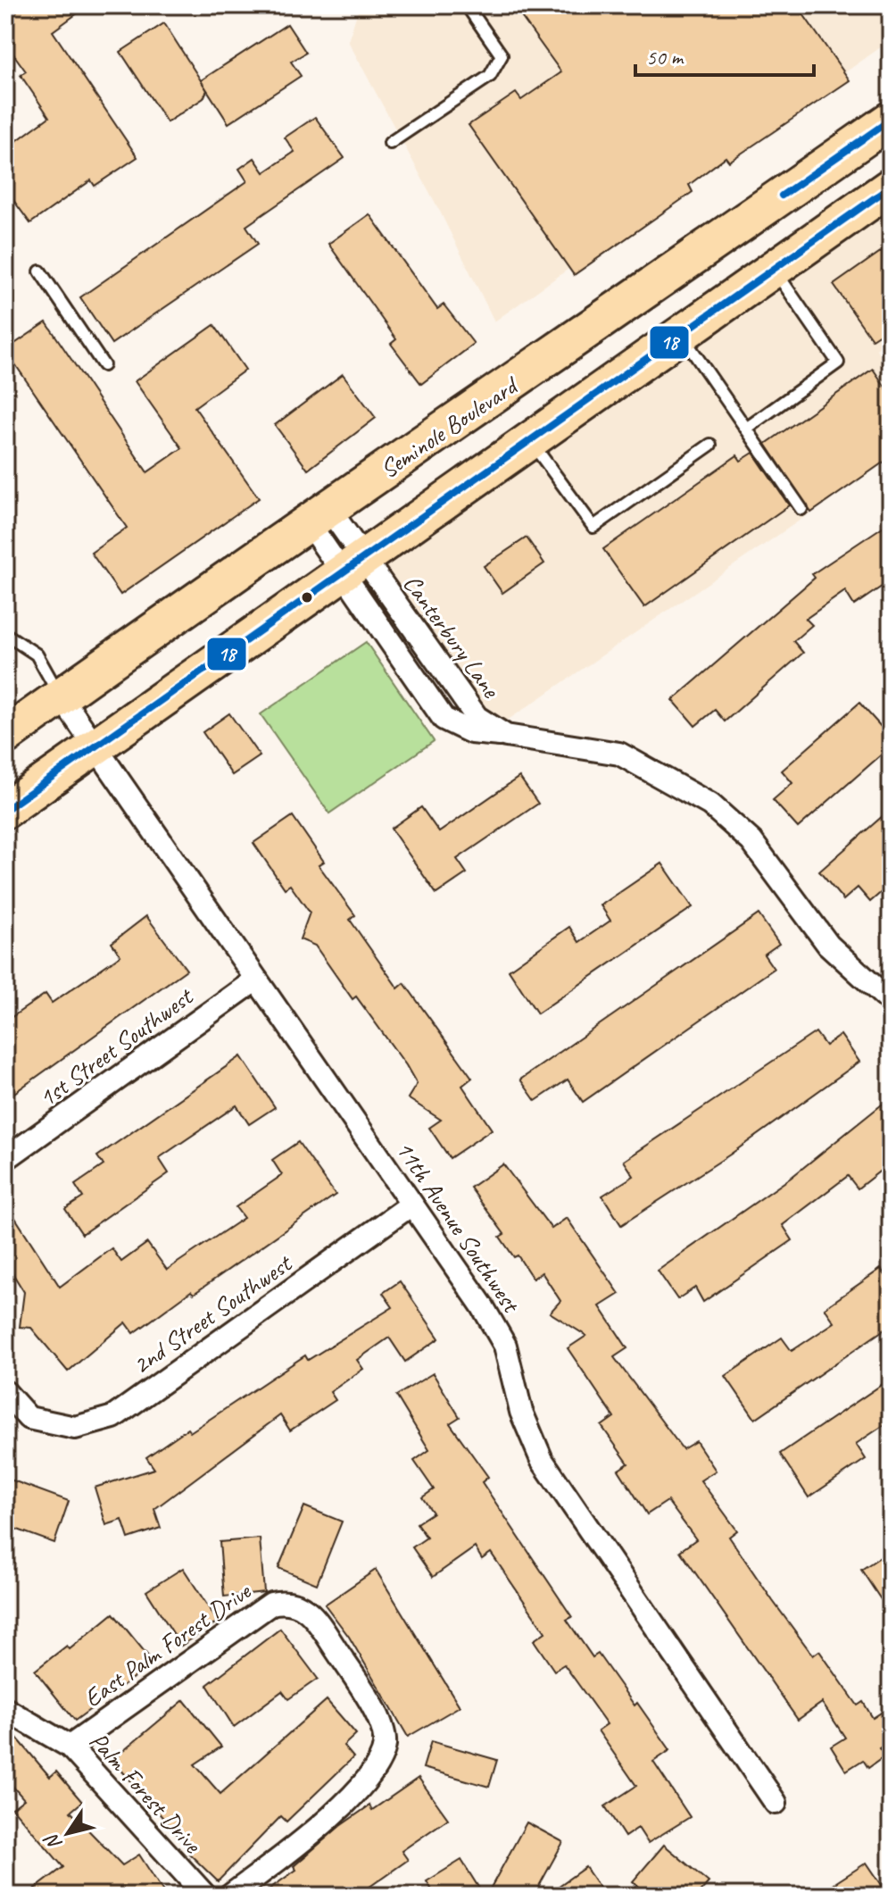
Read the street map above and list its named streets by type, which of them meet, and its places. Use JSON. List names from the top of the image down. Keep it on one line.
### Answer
{"streets":{"main road":["Seminole Boulevard"],"street":["1st Street Southwest","11th Avenue Southwest","2nd Street Southwest","East Palm Forest Drive","Palm Forest Drive"]},"crossings":[["Seminole Boulevard","11th Avenue Southwest"],["1st Street Southwest","11th Avenue Southwest"],["11th Avenue Southwest","2nd Street Southwest"],["East Palm Forest Drive","Palm Forest Drive"]],"lines":["transit line 18"],"scale_bar":"50 m","north":"bottom left"}
